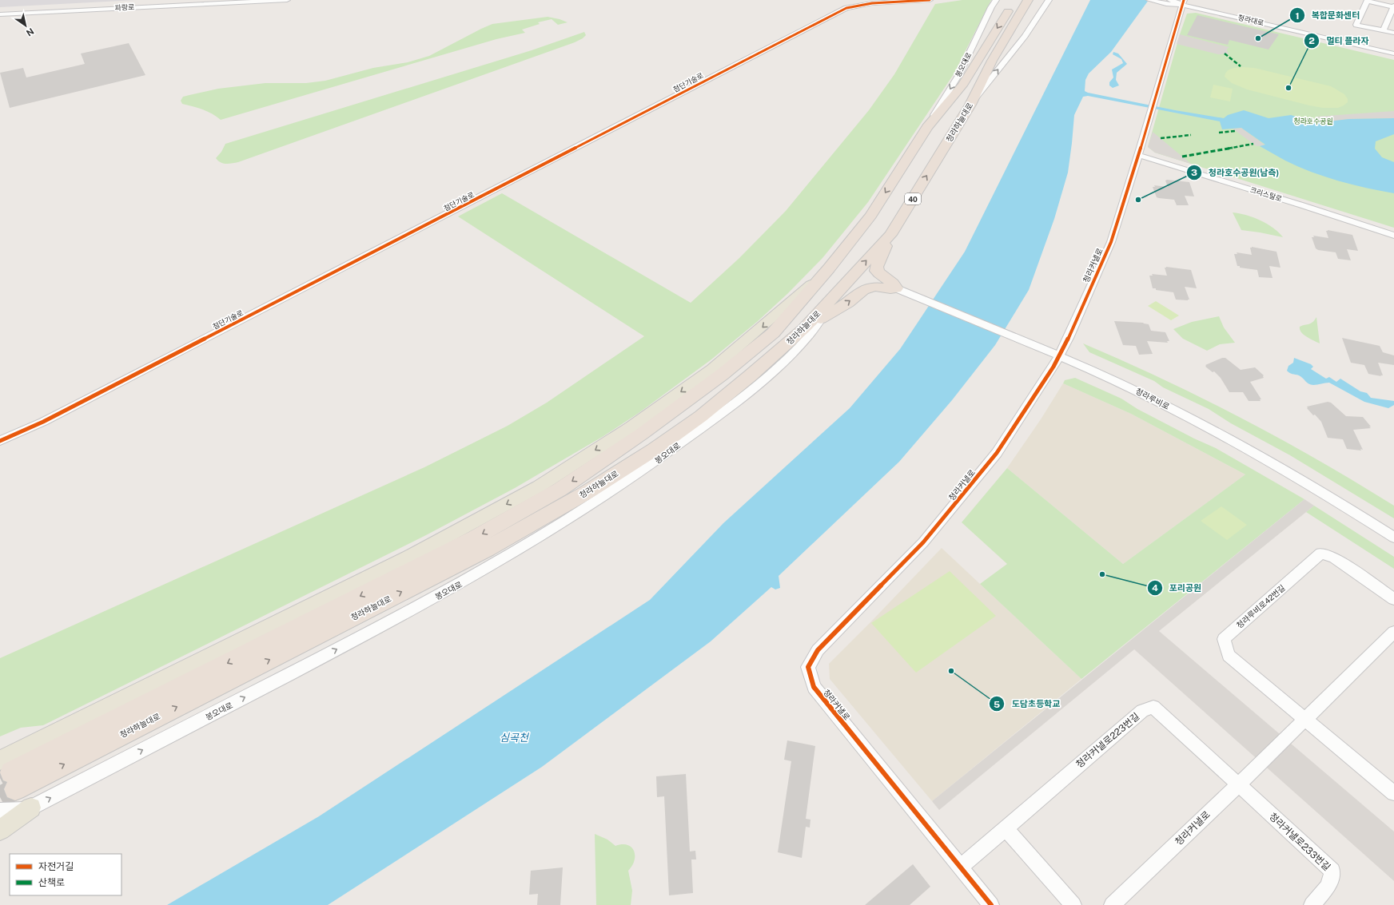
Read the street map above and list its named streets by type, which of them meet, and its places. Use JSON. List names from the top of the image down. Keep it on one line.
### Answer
{"streets":{"highway":["청라하늘대로","40"],"street":["파랑로","청라대로","봉오대로","첨단기술로","크리스탈로","청라커낼로","청라루비로","청라루비로42번길","청라커낼로223번길","청라커낼로233번길"]},"crossings":[["청라대로","청라커낼로"],["봉오대로","청라하늘대로"],["청라하늘대로","40"],["크리스탈로","청라커낼로"],["청라커낼로","청라루비로"],["청라커낼로","청라루비로42번길"],["청라커낼로","청라커낼로223번길"],["청라커낼로","청라커낼로233번길"],["청라커낼로223번길","청라커낼로233번길"]],"water":["심곡천"],"parks":["청라호수공원"],"places":["복합문화센터","멀티 플라자","청라호수공원(남측)","포리공원","도담초등학교"],"legend":["자전거길","산책로"],"north":"bottom right"}
